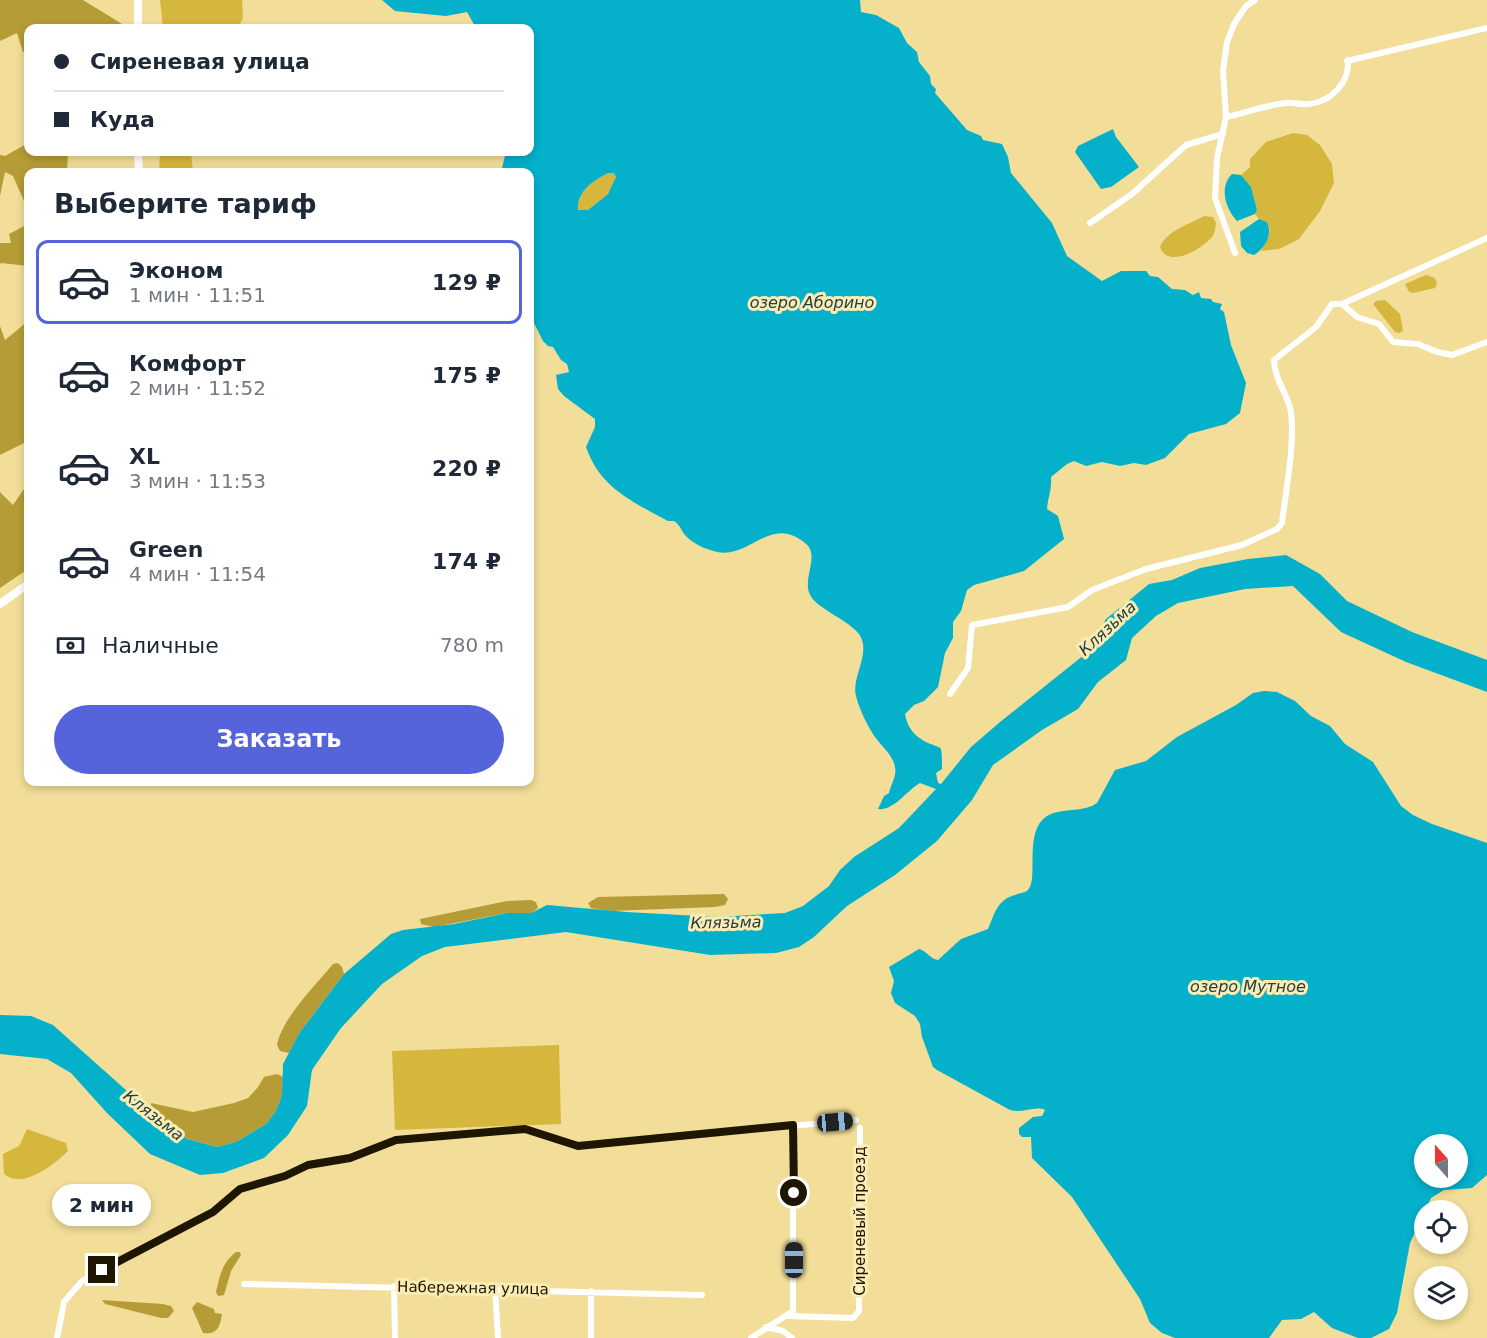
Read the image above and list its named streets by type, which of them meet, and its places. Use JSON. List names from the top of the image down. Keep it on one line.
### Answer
{"streets":{"street":["Сиреневый проезд","Набережная улица"]},"water":["озеро Аборино","Клязьма","озеро Мутное"],"north":"top","page":{"banner":["Сиреневая улица","Куда"],"heading":"Выберите тариф","list":[{"name":"Эконом","note":"1 мин · 11:51","value":"129 ₽"},{"name":"Комфорт","note":"2 мин · 11:52","value":"175 ₽"},{"name":"XL","note":"3 мин · 11:53","value":"220 ₽"},{"name":"Green","note":"4 мин · 11:54","value":"174 ₽"}],"pay":["Наличные","780 m"],"buttons":"Заказать","bubble":"2 мин"}}
